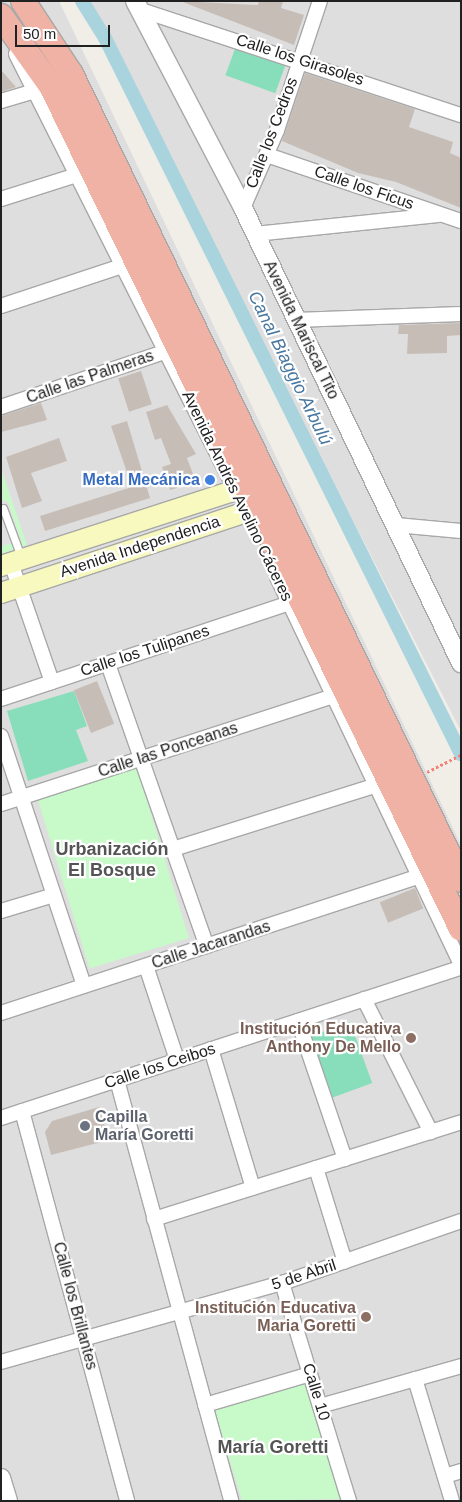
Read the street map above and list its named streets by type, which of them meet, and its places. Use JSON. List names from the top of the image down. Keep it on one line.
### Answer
{"streets":{"highway":["Avenida Andrés Avelino Cáceres"],"main road":["Avenida Independencia"],"street":["Calle los Girasoles","Calle los Cedros","Calle los Ficus","Avenida Mariscal Tito","Calle las Palmeras","Calle los Tulipanes","Calle las Ponceanas","Calle Jacarandas","Calle los Ceibos","5 de Abril","Calle los Brillantes","Calle 10"]},"crossings":[["Calle los Girasoles","Calle los Cedros"],["Calle los Girasoles","Avenida Mariscal Tito"],["Calle los Cedros","Calle los Ficus"],["Calle los Cedros","Avenida Mariscal Tito"],["Calle las Palmeras","Avenida Andrés Avelino Cáceres"],["Avenida Andrés Avelino Cáceres","Avenida Independencia"],["Avenida Andrés Avelino Cáceres","Calle los Tulipanes"],["Avenida Andrés Avelino Cáceres","Calle las Ponceanas"],["Avenida Andrés Avelino Cáceres","Calle Jacarandas"],["Avenida Andrés Avelino Cáceres","Calle los Ceibos"],["Calle los Ceibos","Calle los Brillantes"],["5 de Abril","Calle los Brillantes"],["5 de Abril","Calle 10"]],"districts":["Urbanización El Bosque","María Goretti"],"water":["Canal Biaggio Arbulú"],"places":["Metal Mecánica","Institución Educativa Anthony De Mello","Capilla María Goretti","Institución Educativa Maria Goretti"],"scale_bar":"50 m"}
